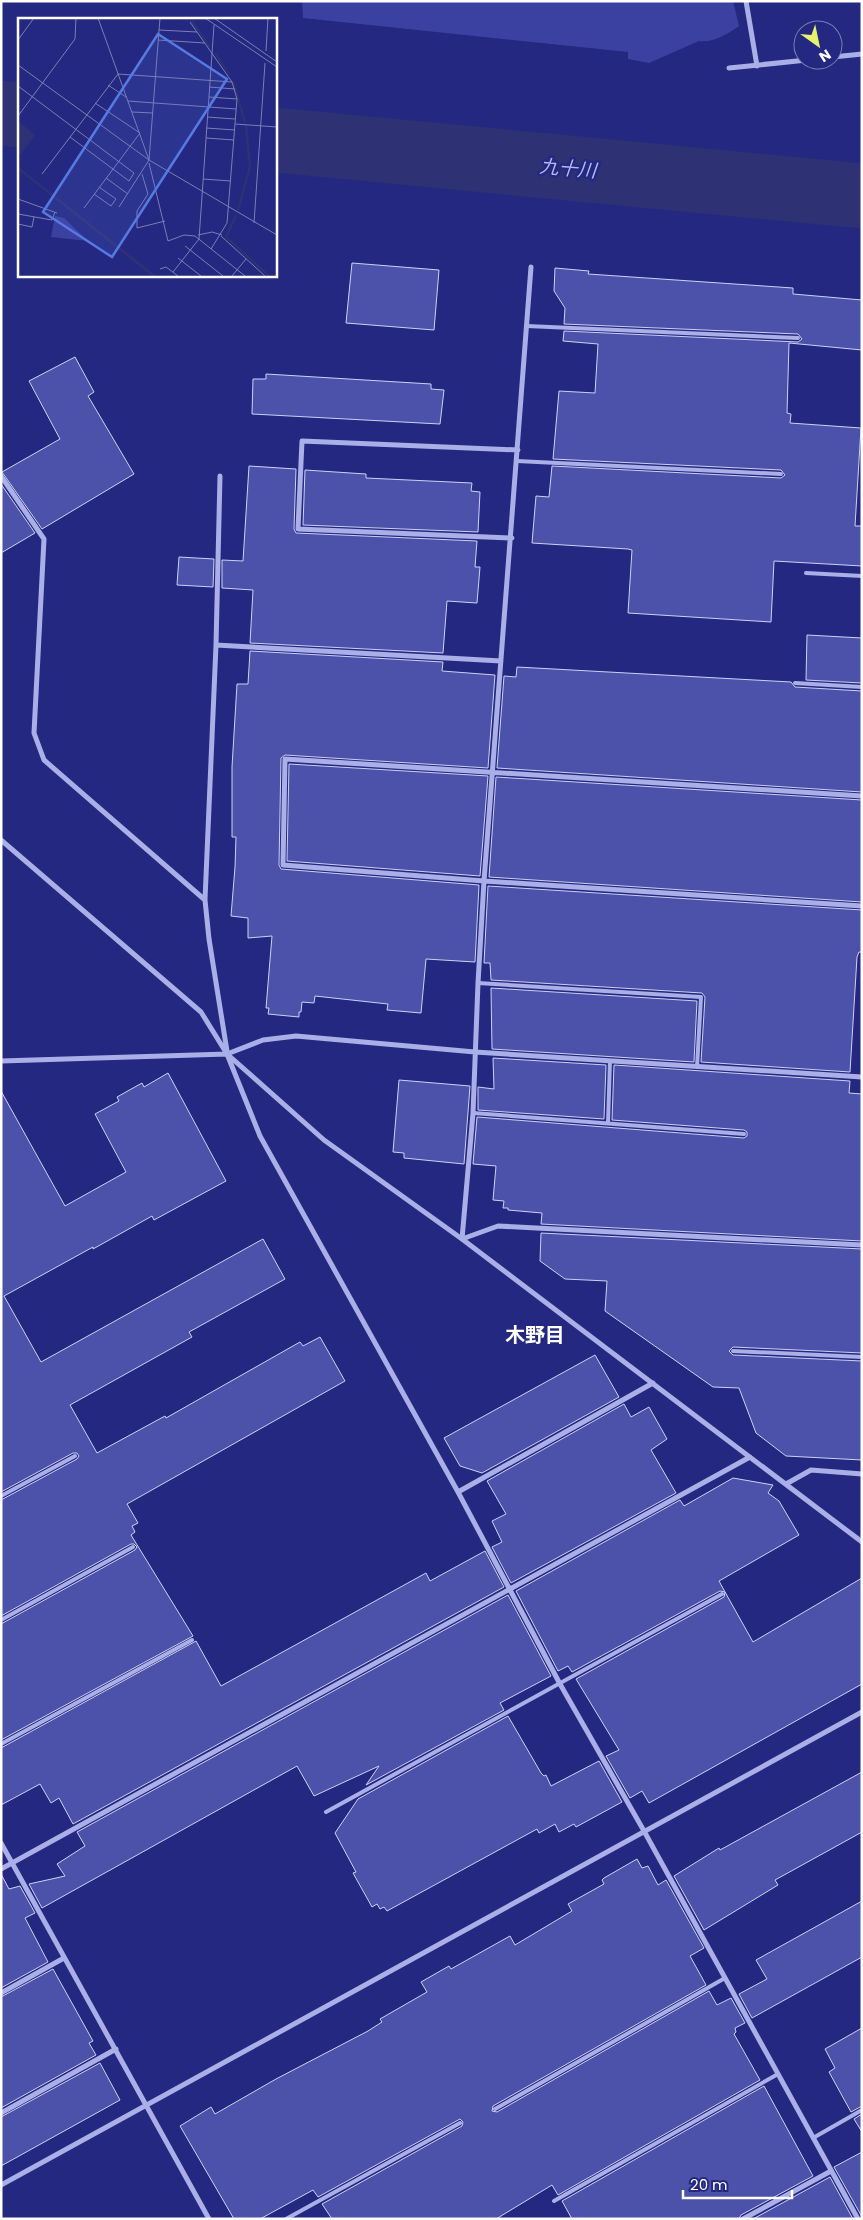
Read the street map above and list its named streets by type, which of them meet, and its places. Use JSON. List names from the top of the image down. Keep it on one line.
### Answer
{"districts":["木野目"],"water":["九十川"],"scale_bar":"20 m","north":"bottom right"}
